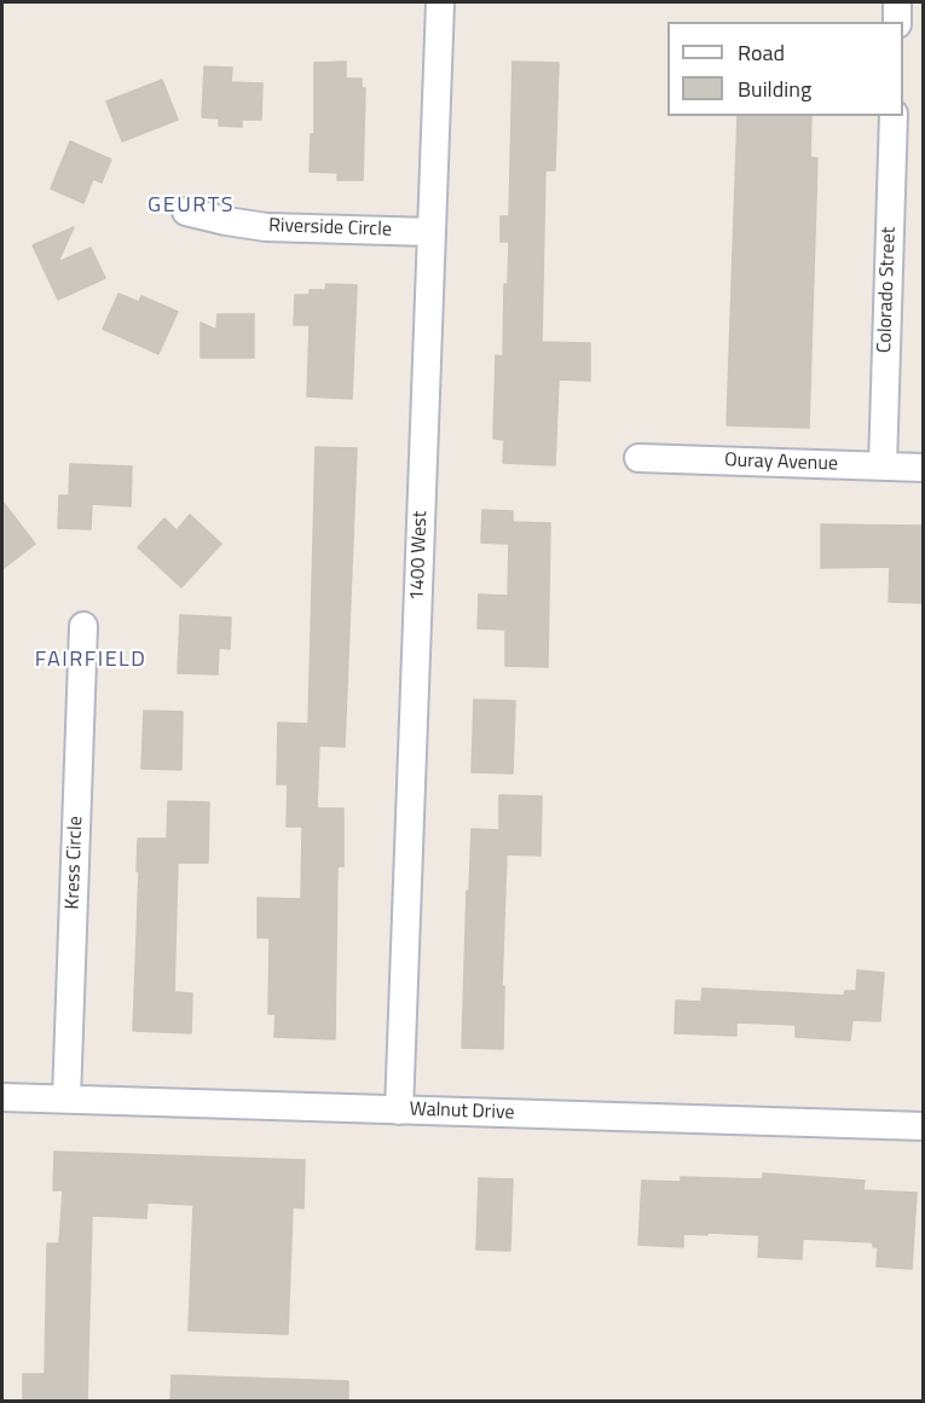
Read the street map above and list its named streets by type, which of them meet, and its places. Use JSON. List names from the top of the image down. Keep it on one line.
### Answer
{"streets":{"street":["Riverside Circle","Colorado Street","Ouray Avenue","1400 West","Kress Circle","Walnut Drive"]},"crossings":[["Riverside Circle","1400 West"],["Colorado Street","Ouray Avenue"],["1400 West","Walnut Drive"],["Kress Circle","Walnut Drive"]],"districts":["GEURTS","FAIRFIELD"],"legend":["Road","Building"]}
